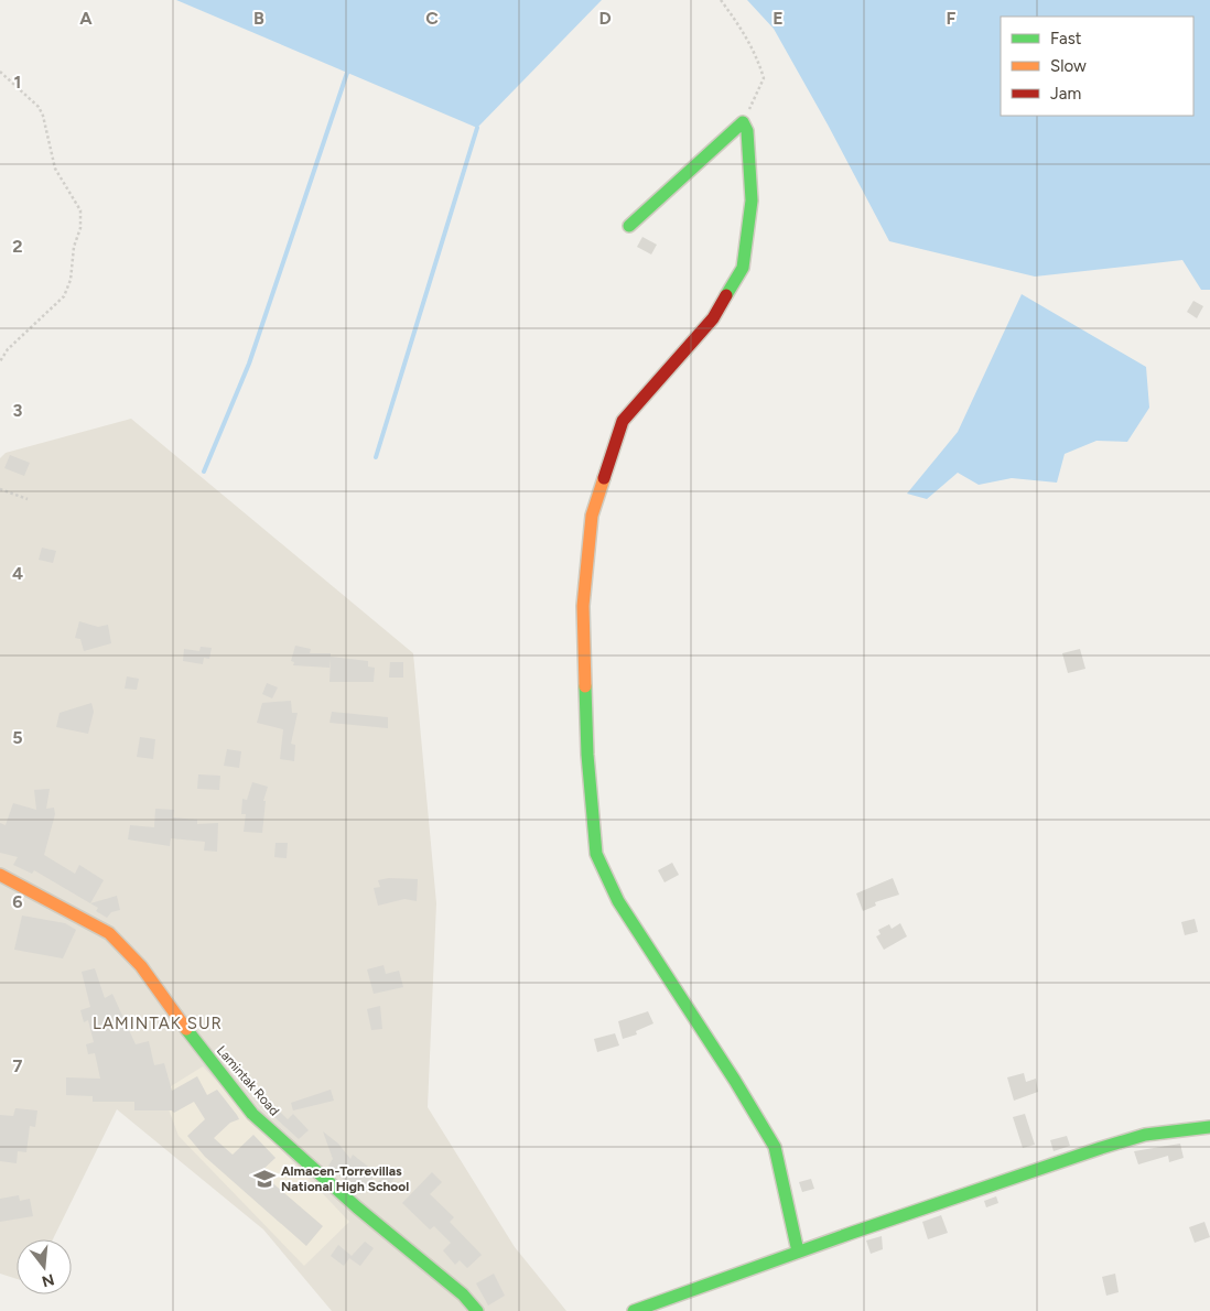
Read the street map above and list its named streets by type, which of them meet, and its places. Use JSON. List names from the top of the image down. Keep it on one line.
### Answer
{"streets":{"street":["Lamintak Road"]},"districts":["LAMINTAK SUR"],"places":{"school or university":["Almacen-Torrevillas National High School"]},"legend":["Fast","Slow","Jam"],"north":"bottom","grid":{"columns":["A","B","C","D","E","F"],"rows":["1","2","3","4","5","6","7"]}}
